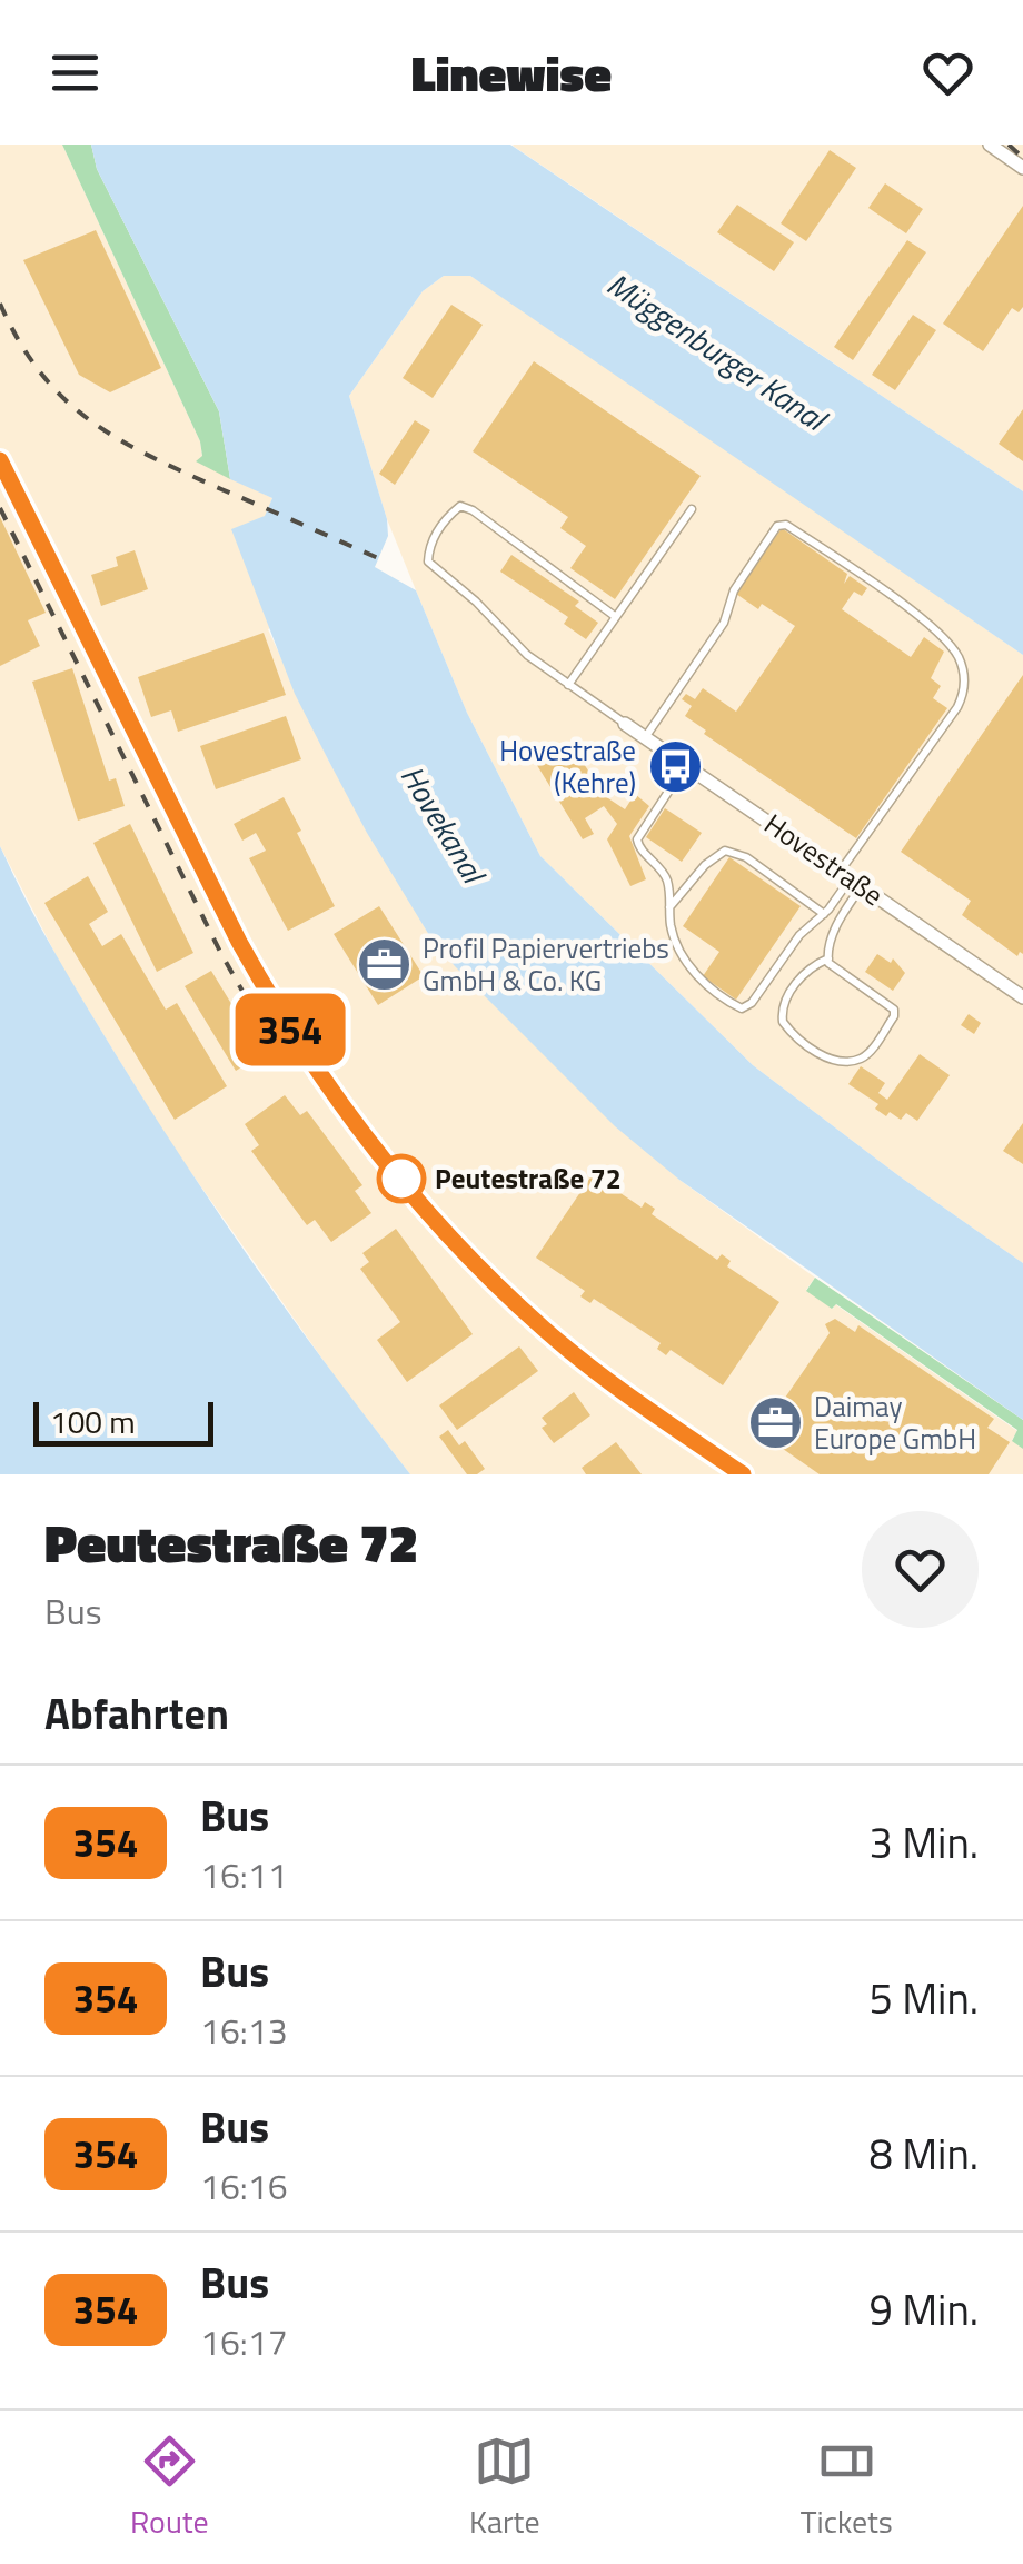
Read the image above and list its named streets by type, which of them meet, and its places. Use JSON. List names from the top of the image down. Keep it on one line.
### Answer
{"streets":{"street":["Hovestraße"]},"water":["Müggenburger Kanal","Hovekanal"],"places":{"bus stop":["Hovestraße (Kehre)"],"office":["Profil Papiervertriebs GmbH & Co. KG","Daimay Europe GmbH"],"other":["Peutestraße 72"]},"lines":["bus line 354"],"scale_bar":"100 m","page":{"header":"Linewise","on_map":"354","scale":"100 m","heading":[["Peutestraße 72","Bus"],"Abfahrten"],"list":[{"mark":"354","name":"Bus","note":"16:11","value":"3 Min."},{"mark":"354","name":"Bus","note":"16:13","value":"5 Min."},{"mark":"354","name":"Bus","note":"16:16","value":"8 Min."},{"mark":"354","name":"Bus","note":"16:17","value":"9 Min."}],"tabs":["Route","Karte","Tickets"]}}
